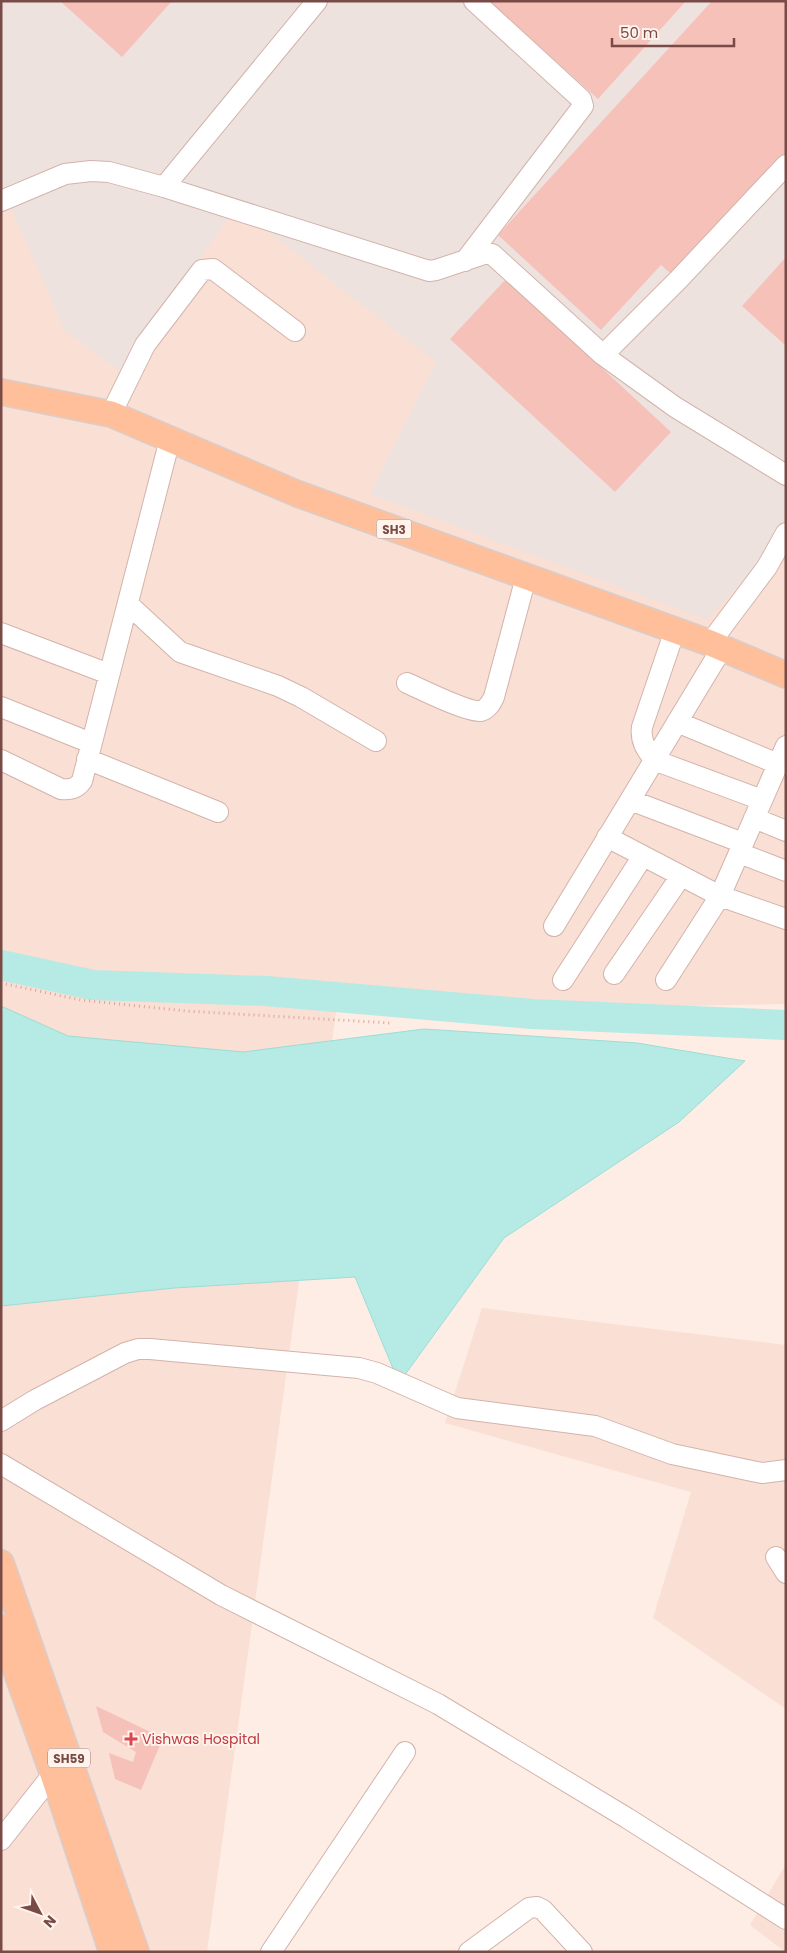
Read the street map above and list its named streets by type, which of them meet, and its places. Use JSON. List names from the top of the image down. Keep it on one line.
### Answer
{"streets":{"main road":["SH3","SH59"]},"places":{"health":["Vishwas Hospital"]},"scale_bar":"50 m","north":"bottom right"}
